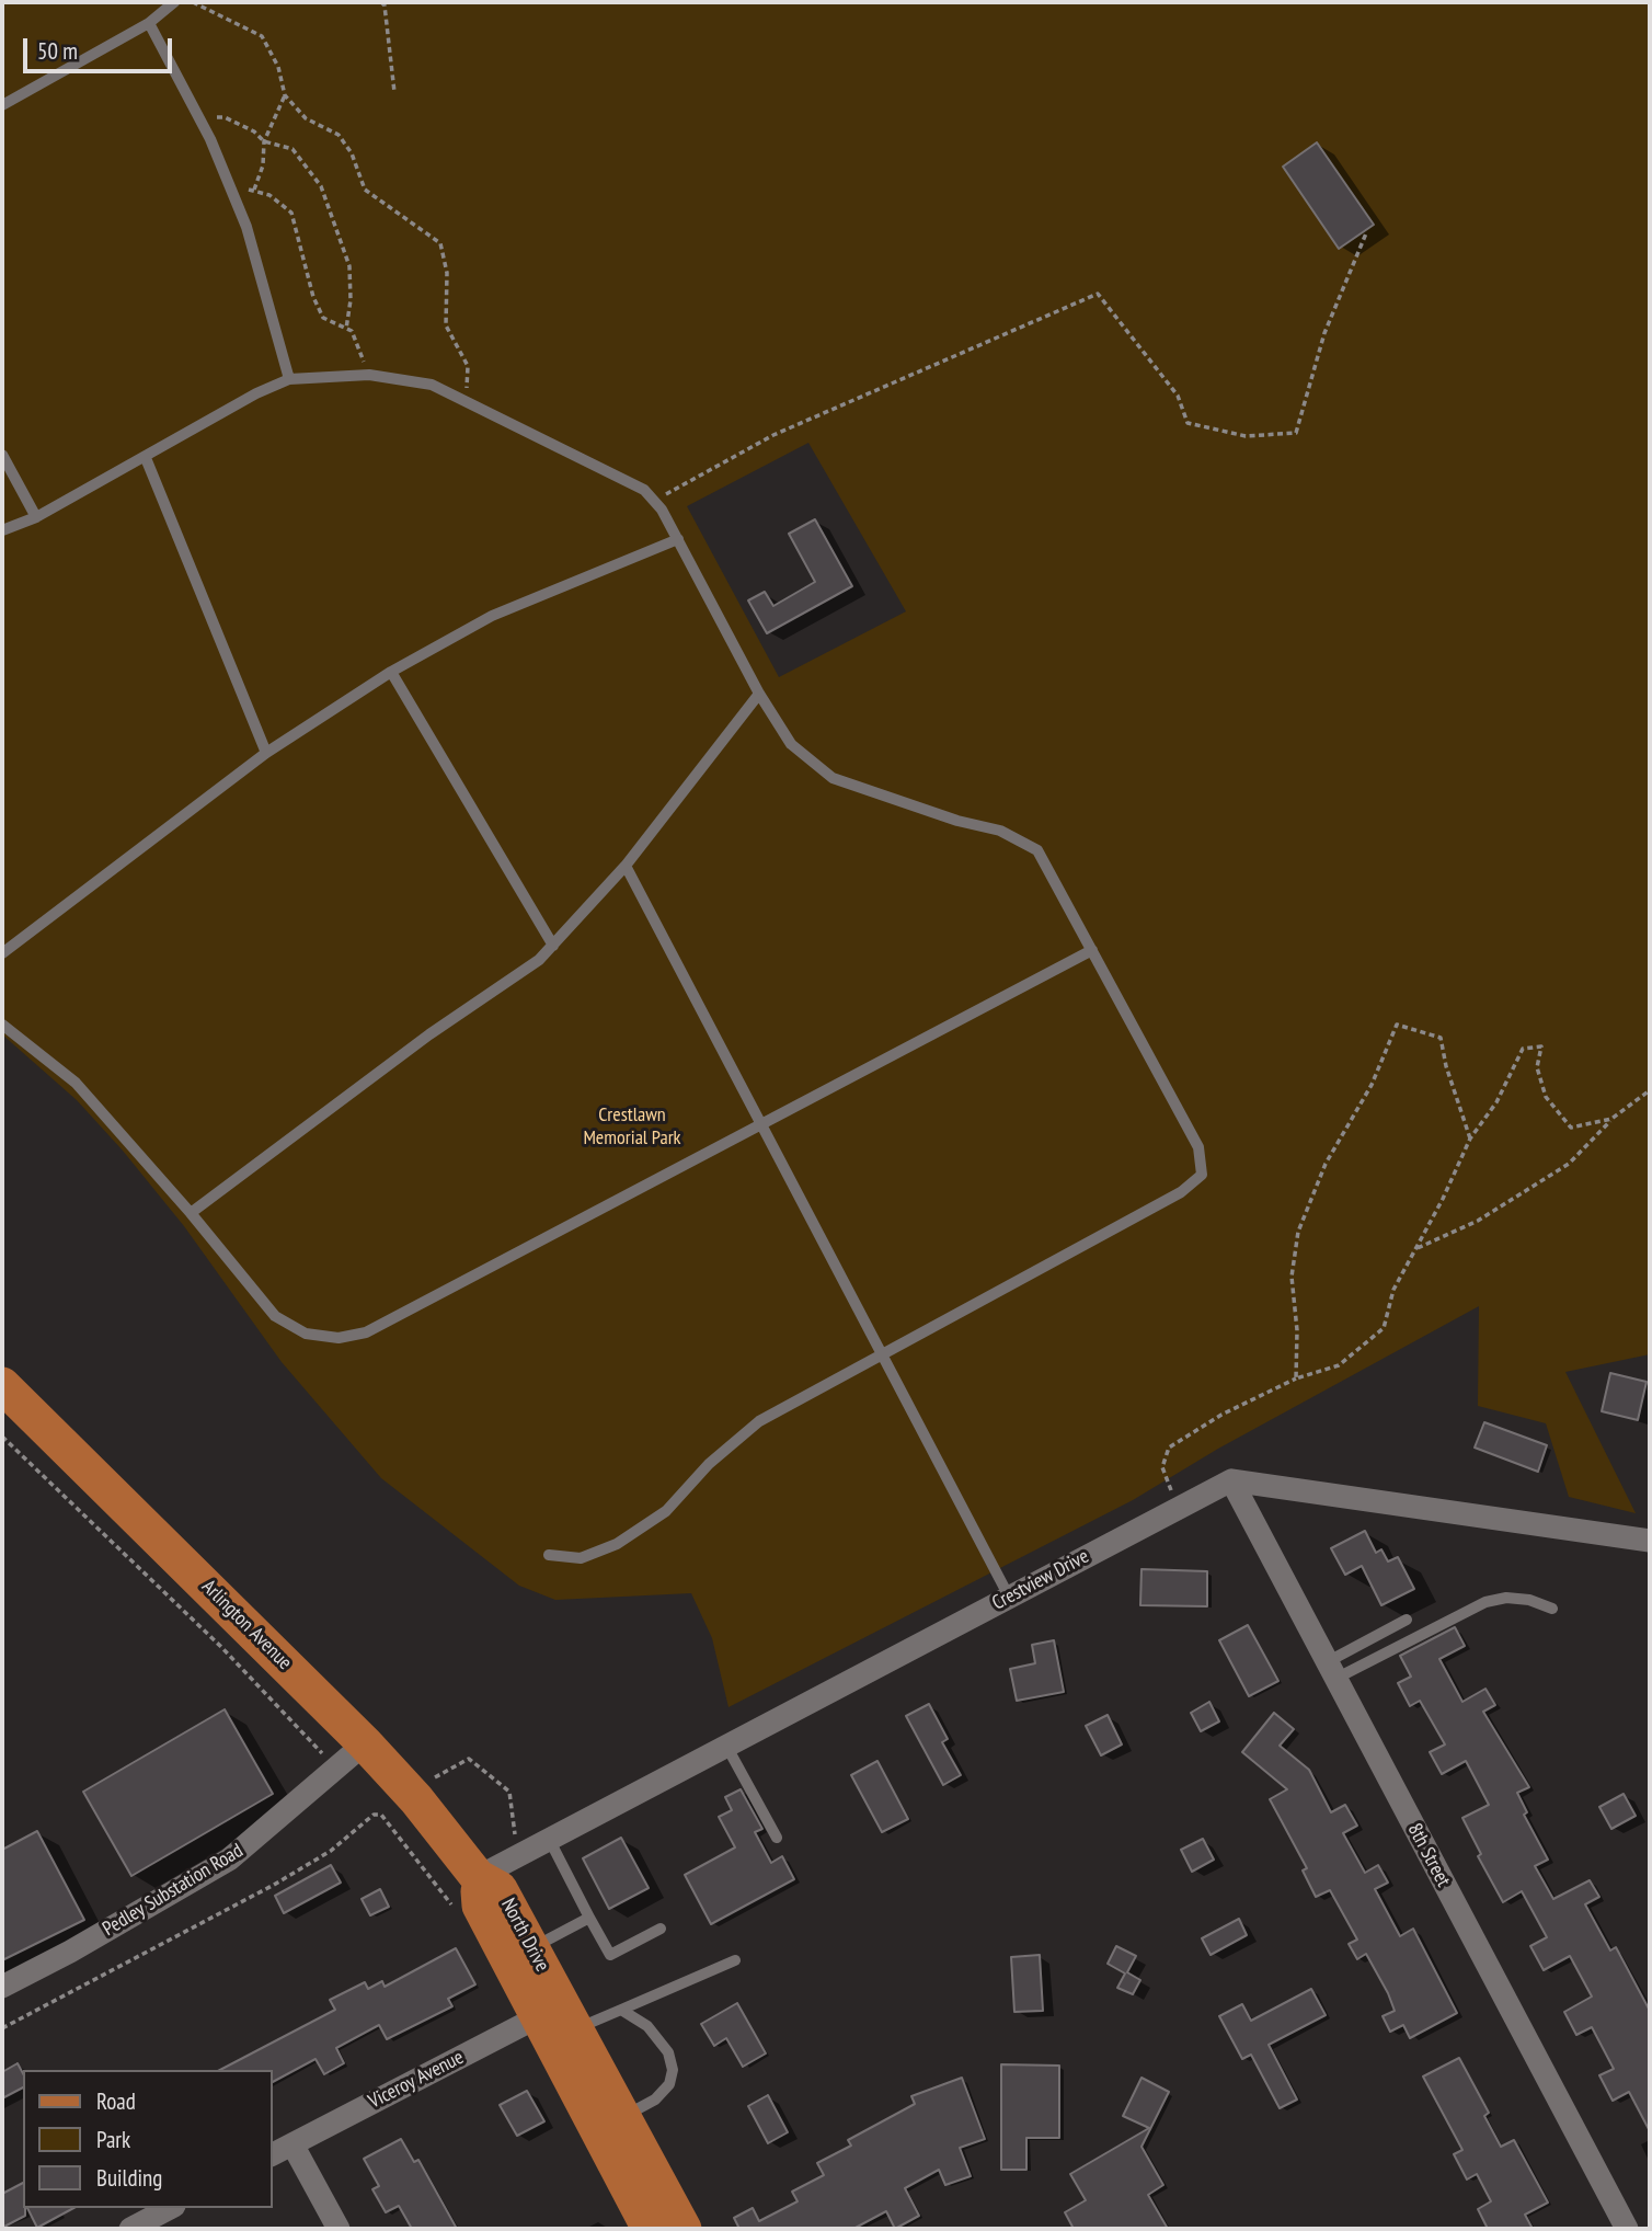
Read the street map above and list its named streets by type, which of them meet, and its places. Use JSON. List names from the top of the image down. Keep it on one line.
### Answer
{"streets":{"main road":["Arlington Avenue","North Drive"],"street":["Crestview Drive","8th Street","Pedley Substation Road","Viceroy Avenue"]},"crossings":[["Crestview Drive","Arlington Avenue"],["Crestview Drive","8th Street"],["Crestview Drive","North Drive"],["Arlington Avenue","Pedley Substation Road"],["Arlington Avenue","North Drive"],["North Drive","Viceroy Avenue"]],"parks":["Crestlawn Memorial Park"],"legend":["Road","Park","Building"],"scale_bar":"50 m"}
